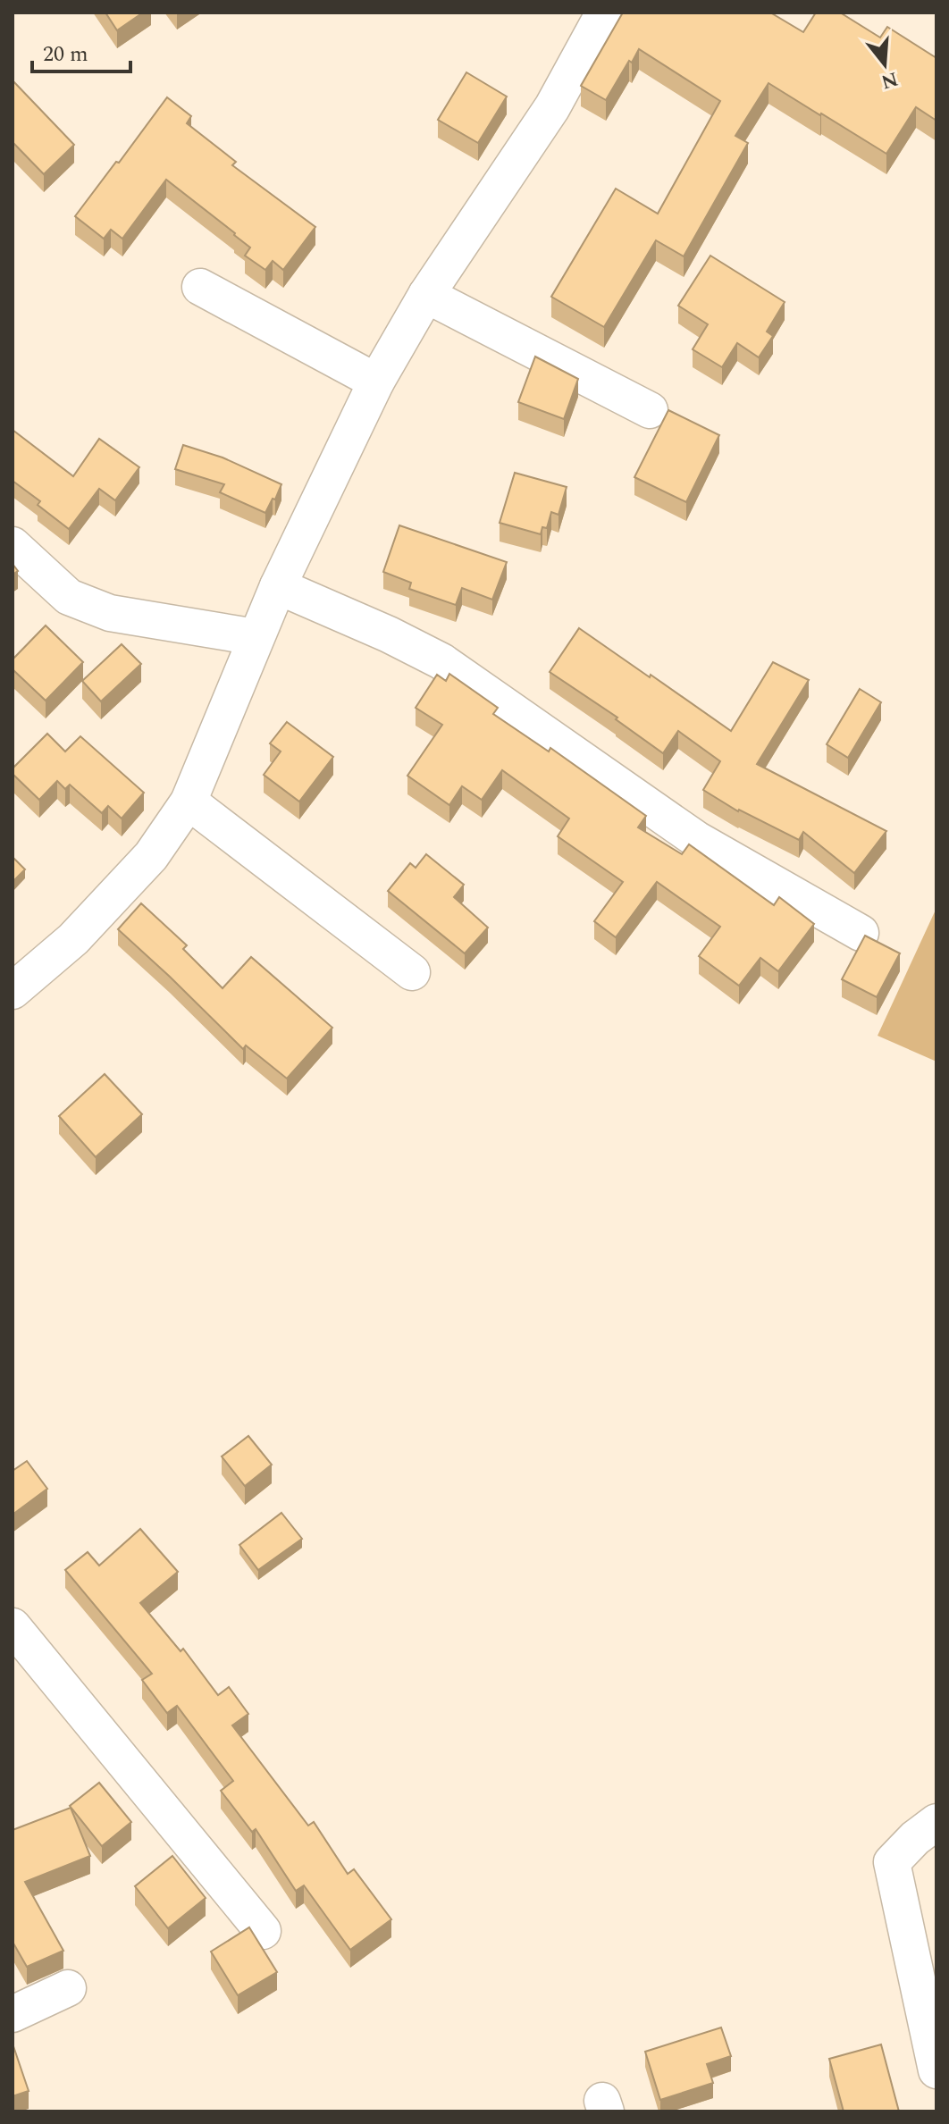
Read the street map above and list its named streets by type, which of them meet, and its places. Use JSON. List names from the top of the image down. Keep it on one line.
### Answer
{"scale_bar":"20 m","north":"bottom"}
